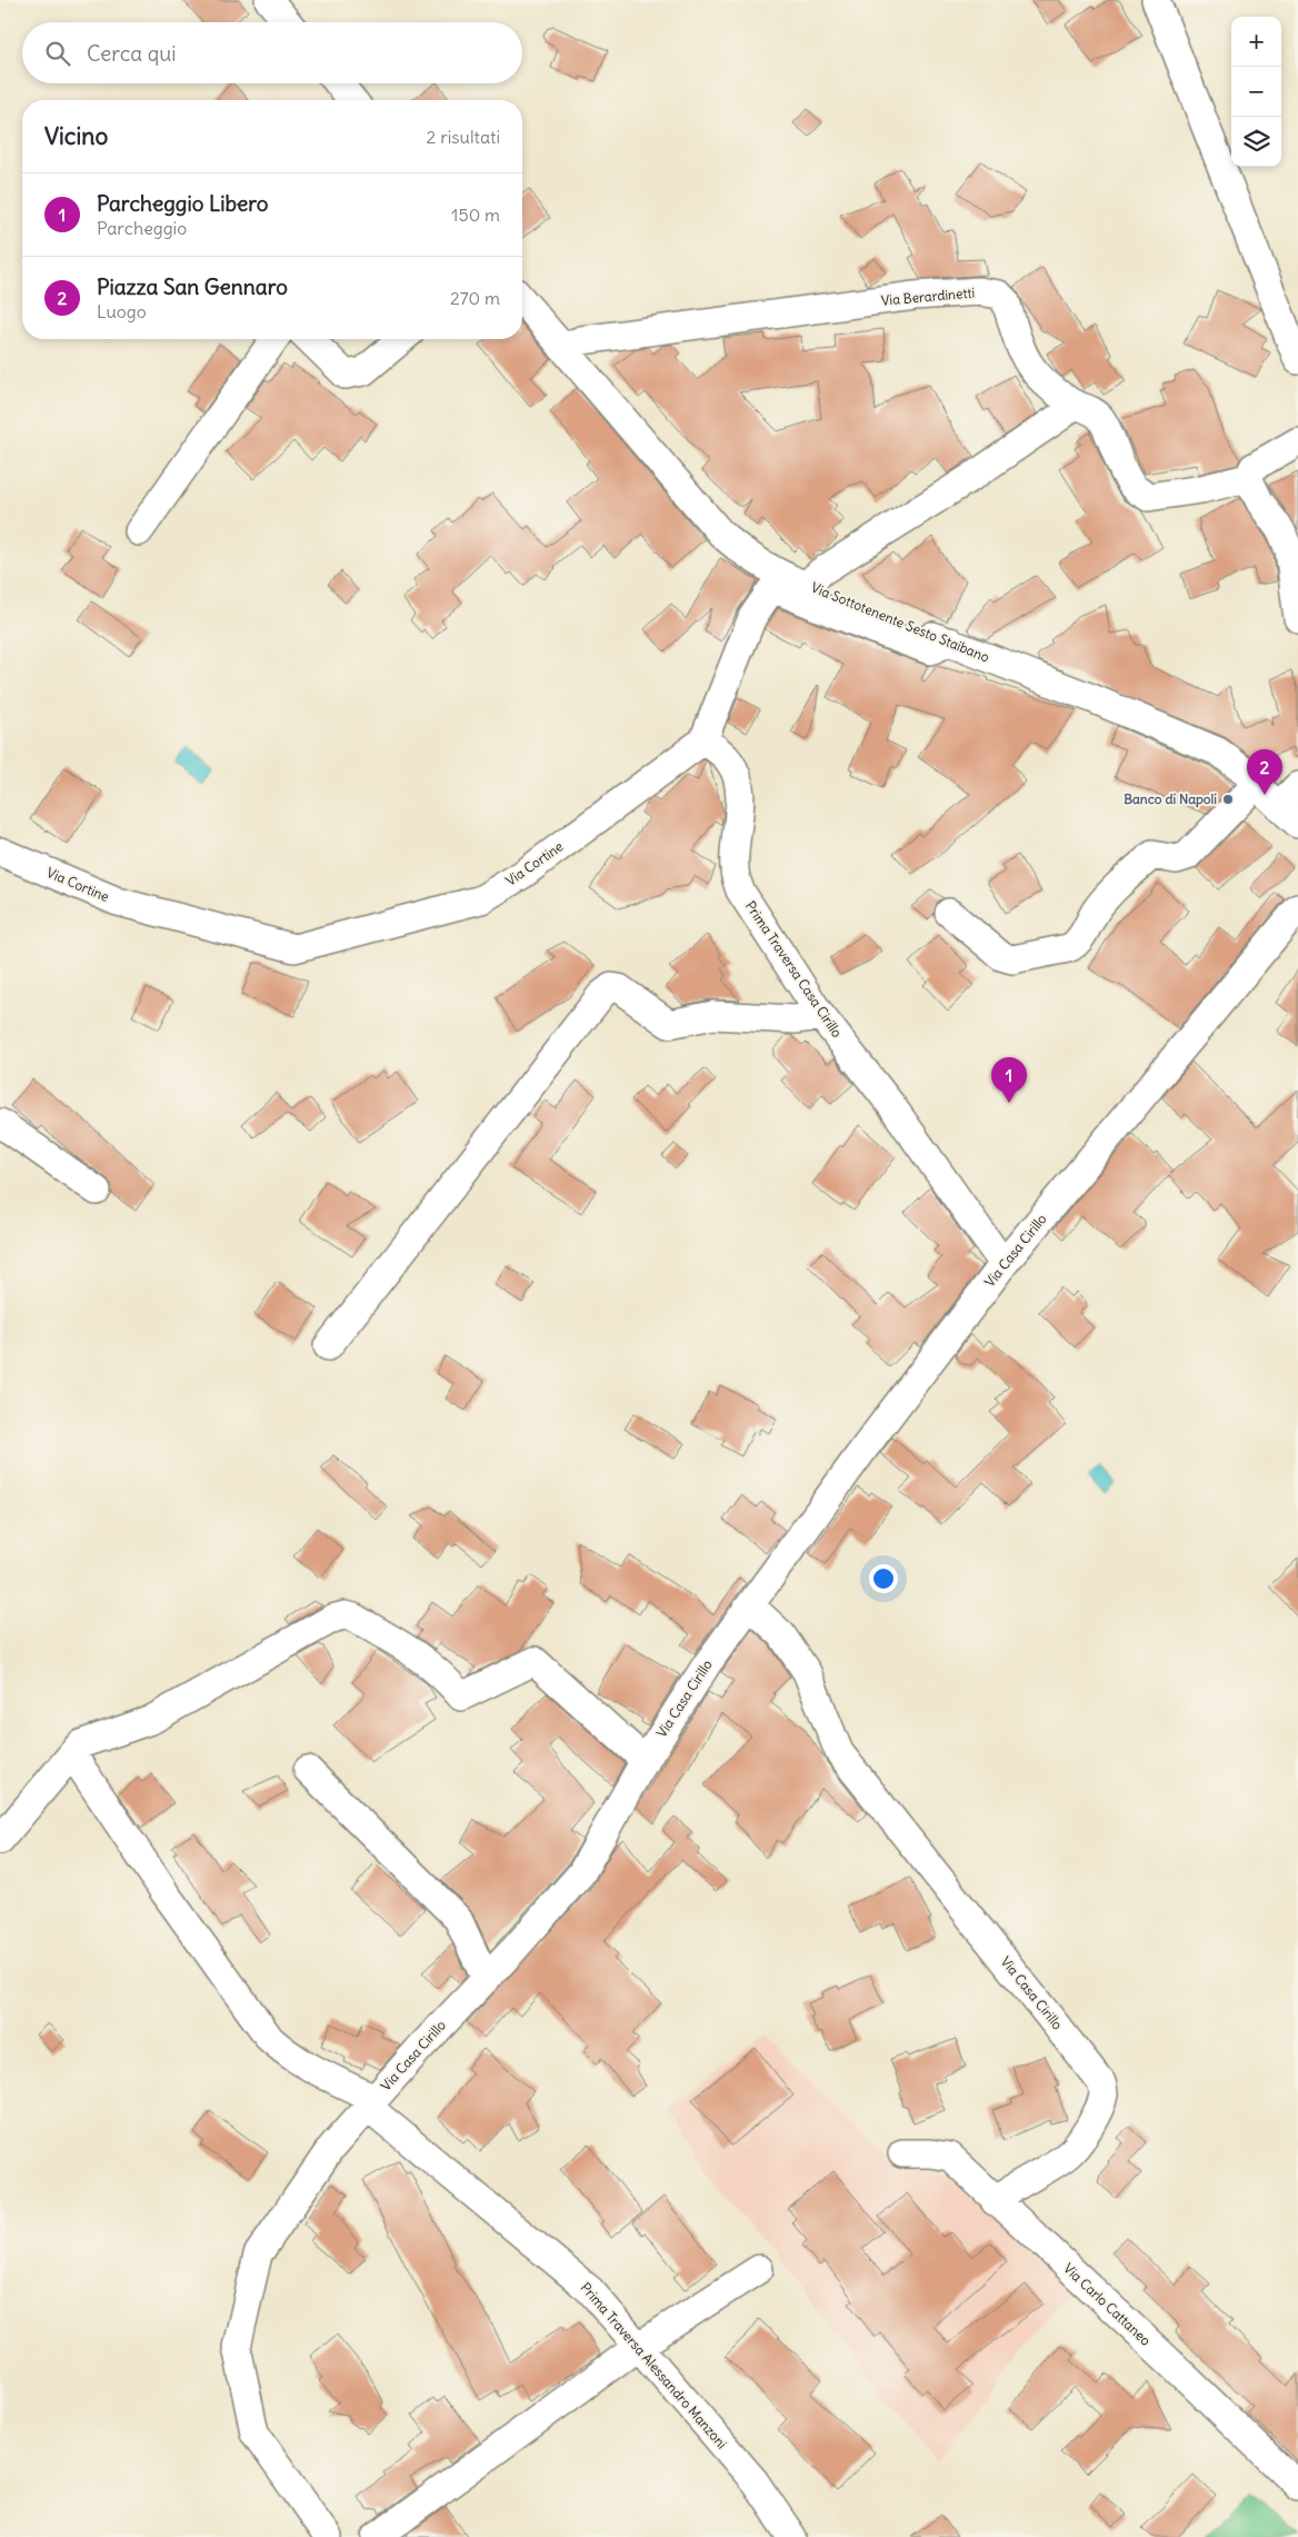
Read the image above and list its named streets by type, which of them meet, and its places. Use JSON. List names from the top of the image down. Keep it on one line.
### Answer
{"streets":{"street":["Via Berardinetti","Via Sottotenente Sesto Staibano","Via Cortine","Prima Traversa Casa Cirillo","Via Casa Cirillo","Via Carlo Cattaneo","Prima Traversa Alessandro Manzoni"]},"crossings":[["Via Berardinetti","Via Sottotenente Sesto Staibano"],["Via Cortine","Prima Traversa Casa Cirillo"],["Prima Traversa Casa Cirillo","Via Casa Cirillo"],["Via Casa Cirillo","Via Carlo Cattaneo"],["Via Casa Cirillo","Prima Traversa Alessandro Manzoni"]],"places":["Banco di Napoli"],"page":{"map_buttons":["+","−"],"search":"Cerca qui","heading":["Vicino","2 risultati"],"list":[{"mark":"1","name":"Parcheggio Libero","note":"Parcheggio","value":"150 m"},{"mark":"2","name":"Piazza San Gennaro","note":"Luogo","value":"270 m"}],"pins":["2","1"]}}
